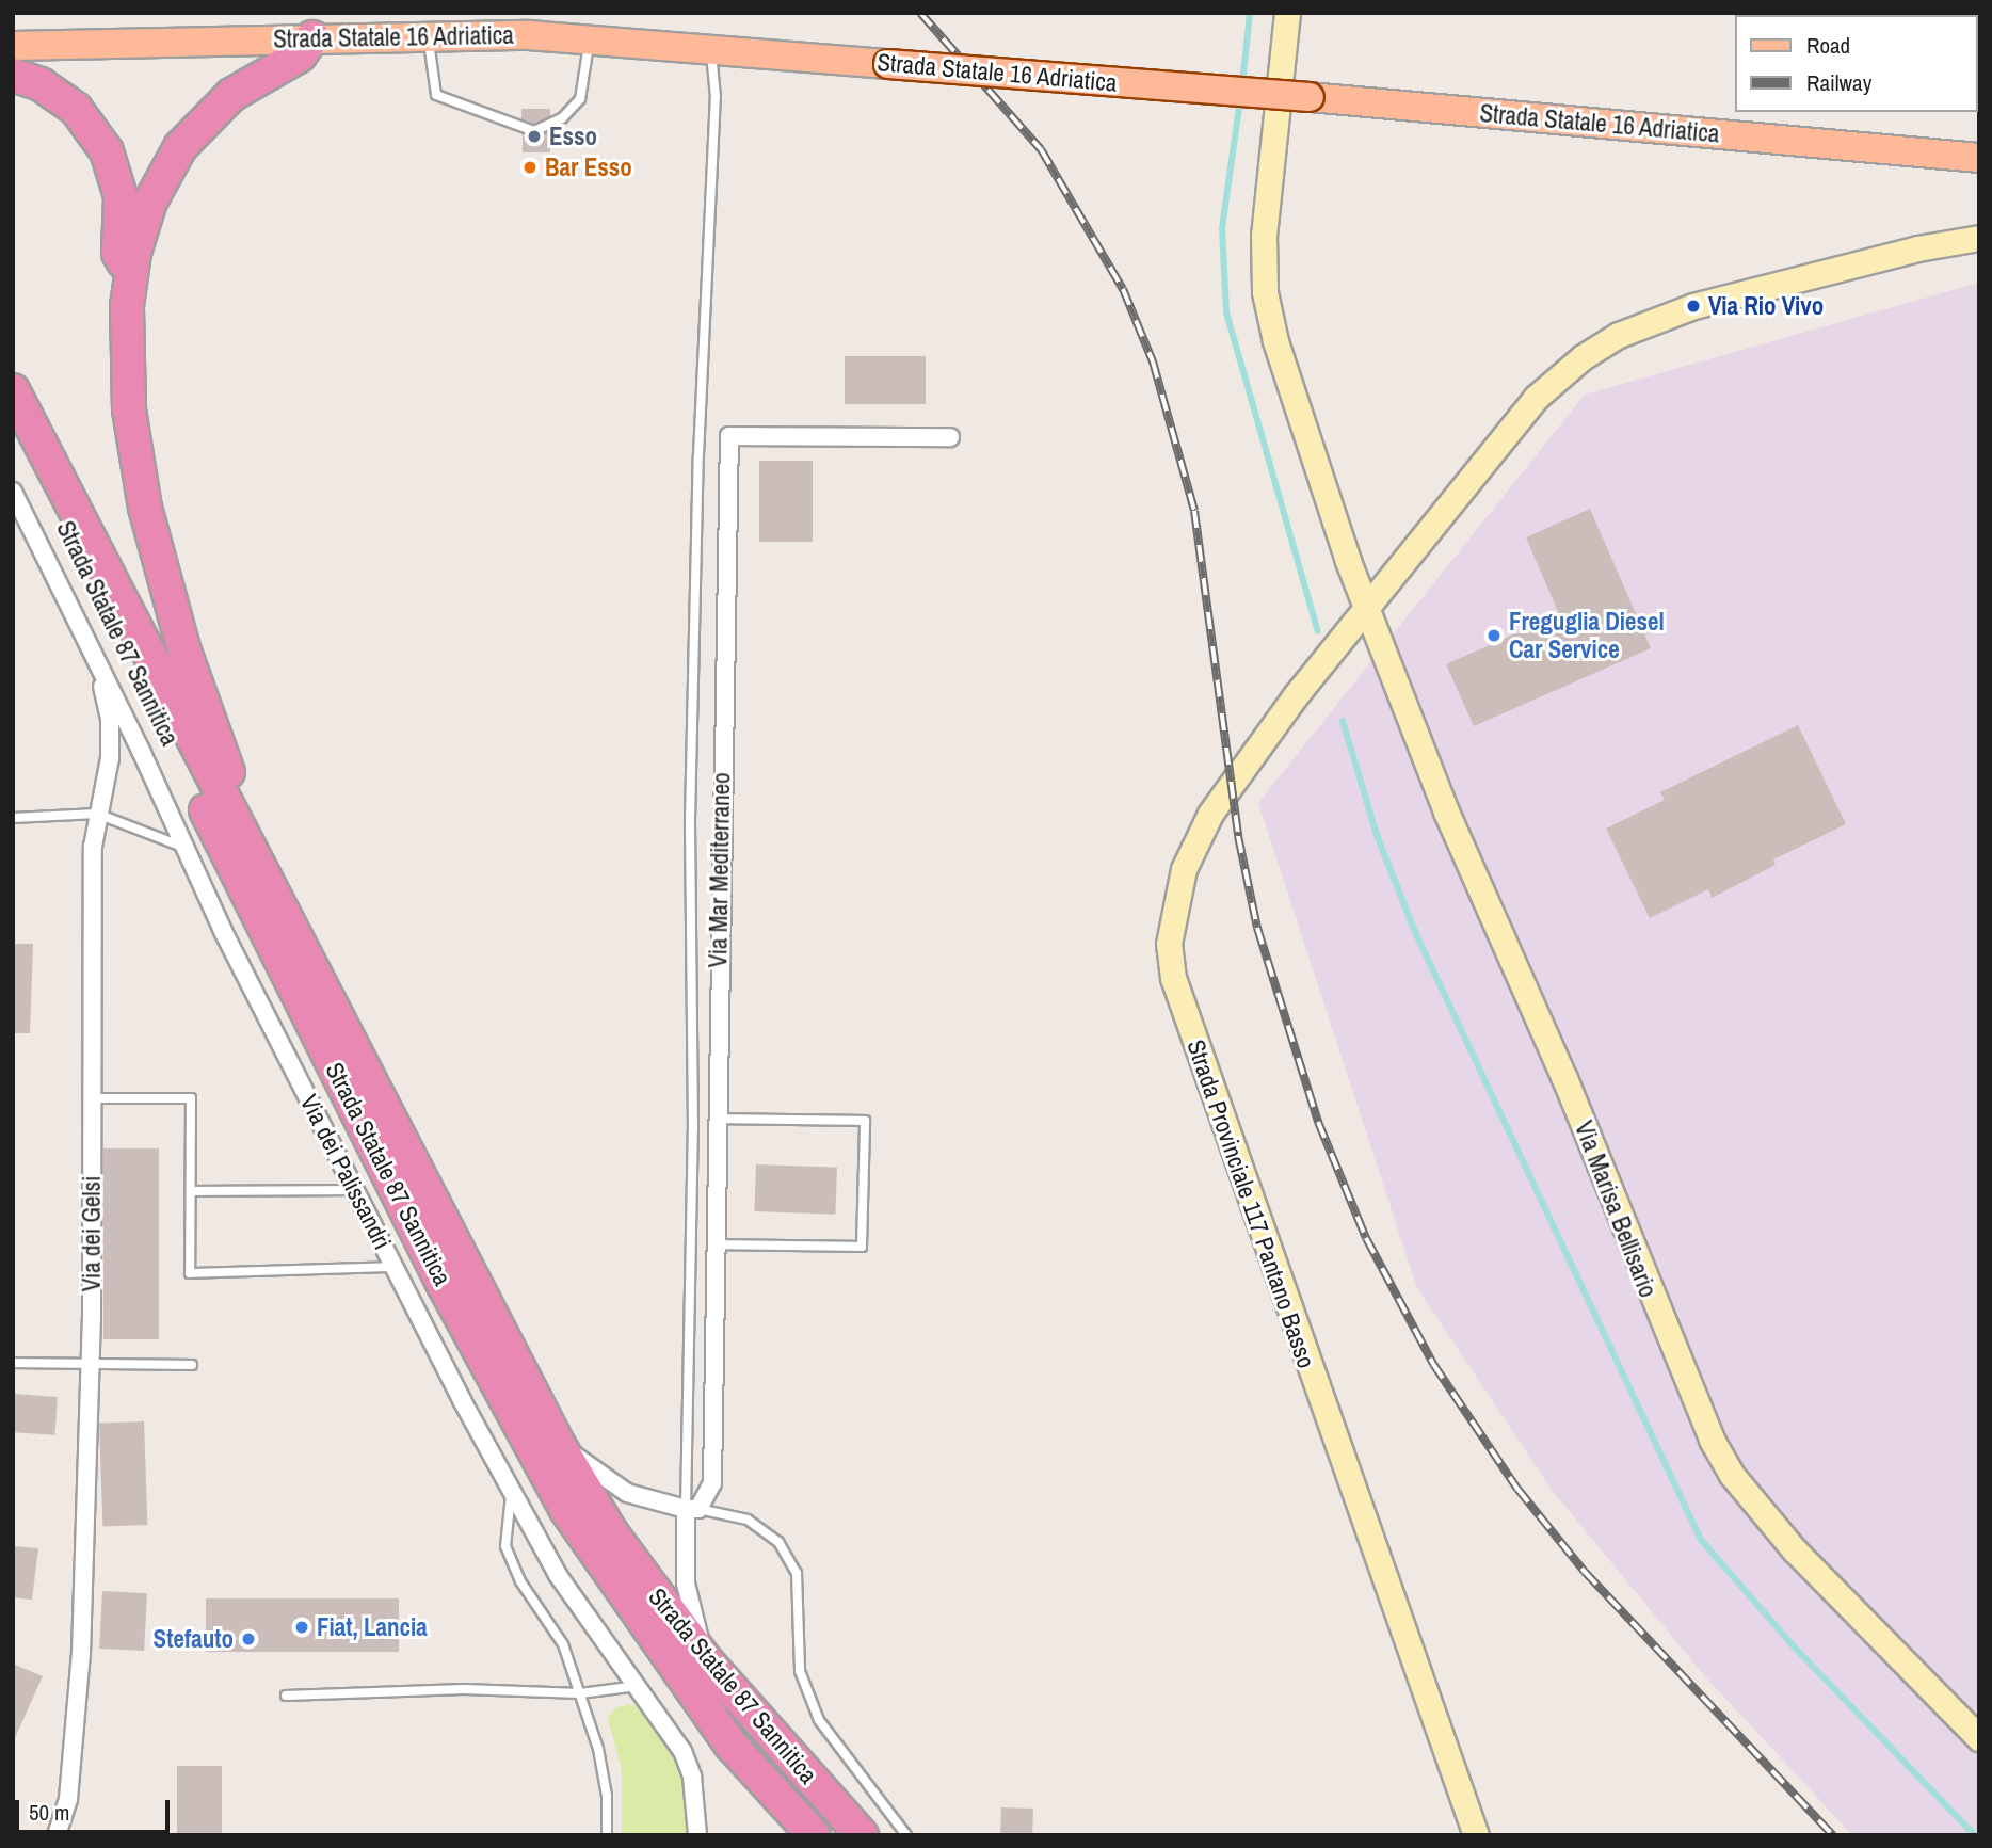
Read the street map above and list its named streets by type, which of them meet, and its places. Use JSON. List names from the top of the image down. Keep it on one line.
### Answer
{"streets":{"highway":["Strada Statale 87 Sannitica"],"main road":["Strada Statale 16 Adriatica"],"street":["Via Mar Mediterraneo","Via dei Palissandri","Strada Provinciale 117 Pantano Basso","Via Marisa Bellisario","Via dei Gelsi"]},"crossings":[["Via dei Palissandri","Via dei Gelsi"],["Strada Provinciale 117 Pantano Basso","Via Marisa Bellisario"]],"places":["Esso","Bar Esso","Via Rio Vivo","Freguglia Diesel Car Service","Fiat, Lancia","Stefauto"],"legend":["Road","Railway"],"scale_bar":"50 m"}
